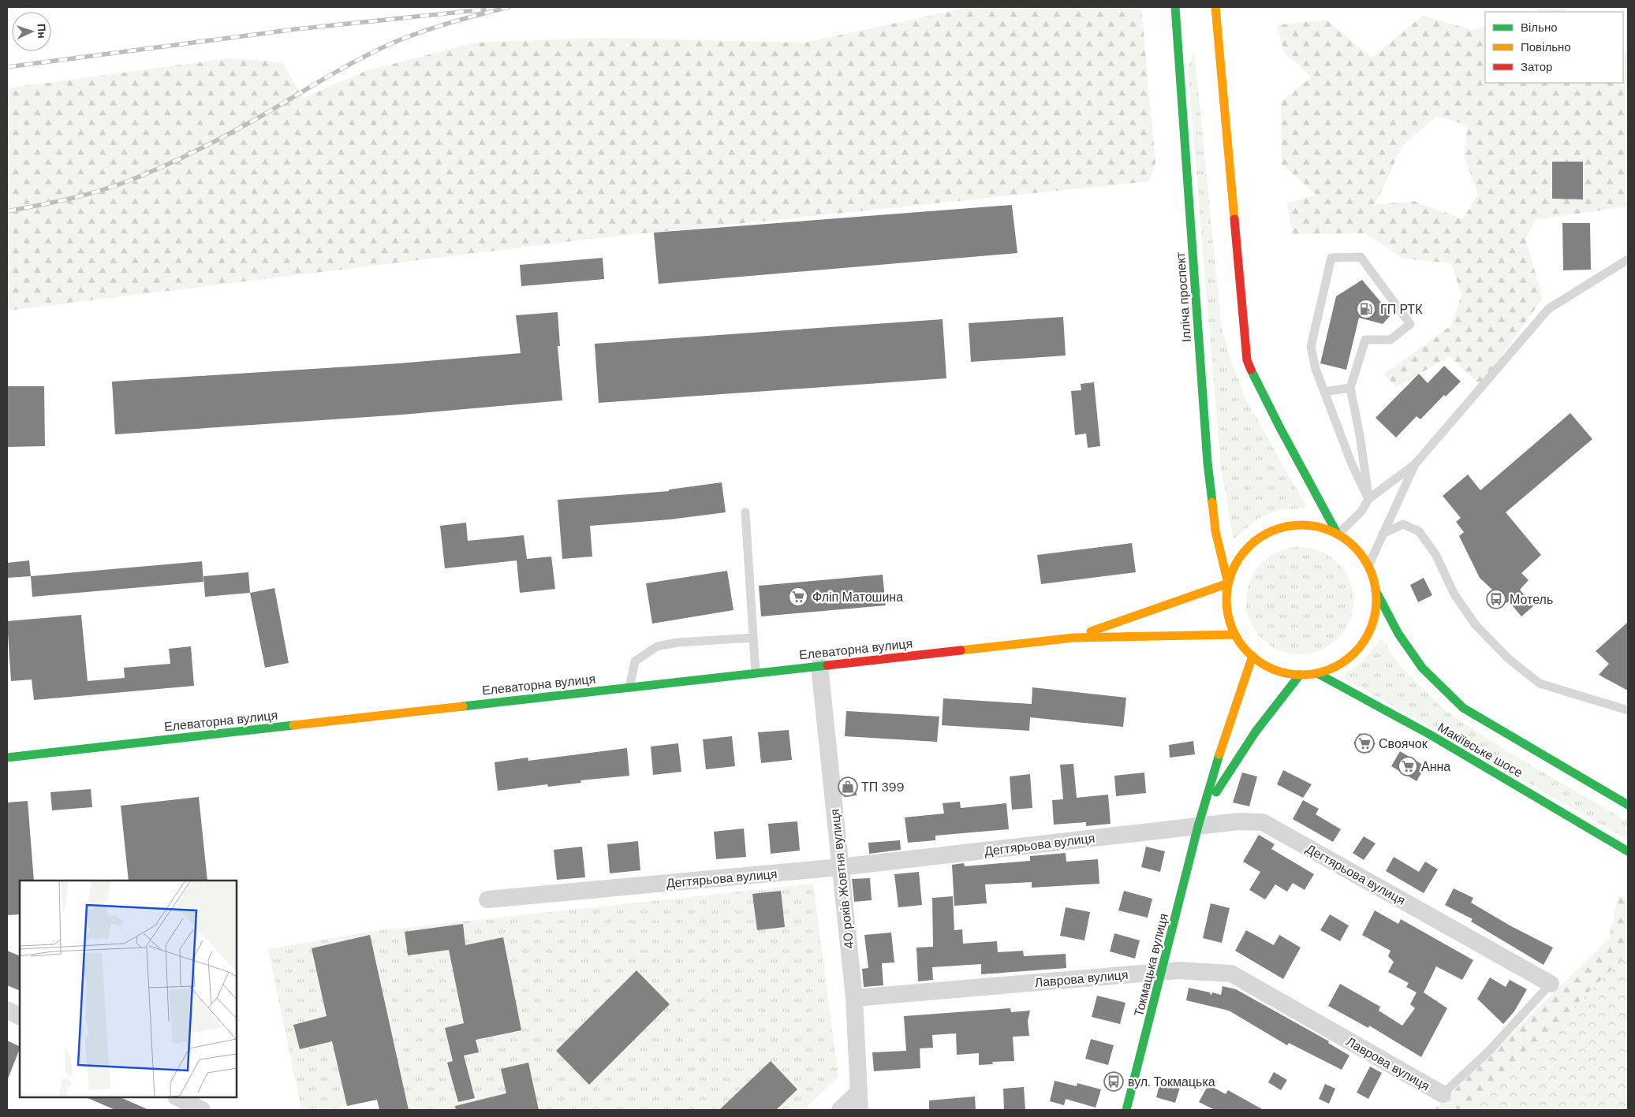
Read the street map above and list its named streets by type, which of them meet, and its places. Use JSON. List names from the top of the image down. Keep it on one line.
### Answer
{"streets":{"main road":["Ілліча проспект","Елеваторна вулиця","Макіївське шосе","Токмацька вулиця"],"street":["Дегтярьова вулиця","40 років Жовтня вулиця","Лаврова вулиця"]},"crossings":[["Ілліча проспект","Елеваторна вулиця"],["Елеваторна вулиця","40 років Жовтня вулиця"],["Дегтярьова вулиця","40 років Жовтня вулиця"],["Дегтярьова вулиця","Токмацька вулиця"],["40 років Жовтня вулиця","Лаврова вулиця"],["Токмацька вулиця","Лаврова вулиця"]],"places":{"fuel station":["ГП РТК"],"supermarket":["Фліп Матошина","Своячок","Анна"],"bus stop":["Мотель","вул. Токмацька"],"shop":["ТП 399"]},"legend":["Вільно","Повільно","Затор"],"north":"right"}
